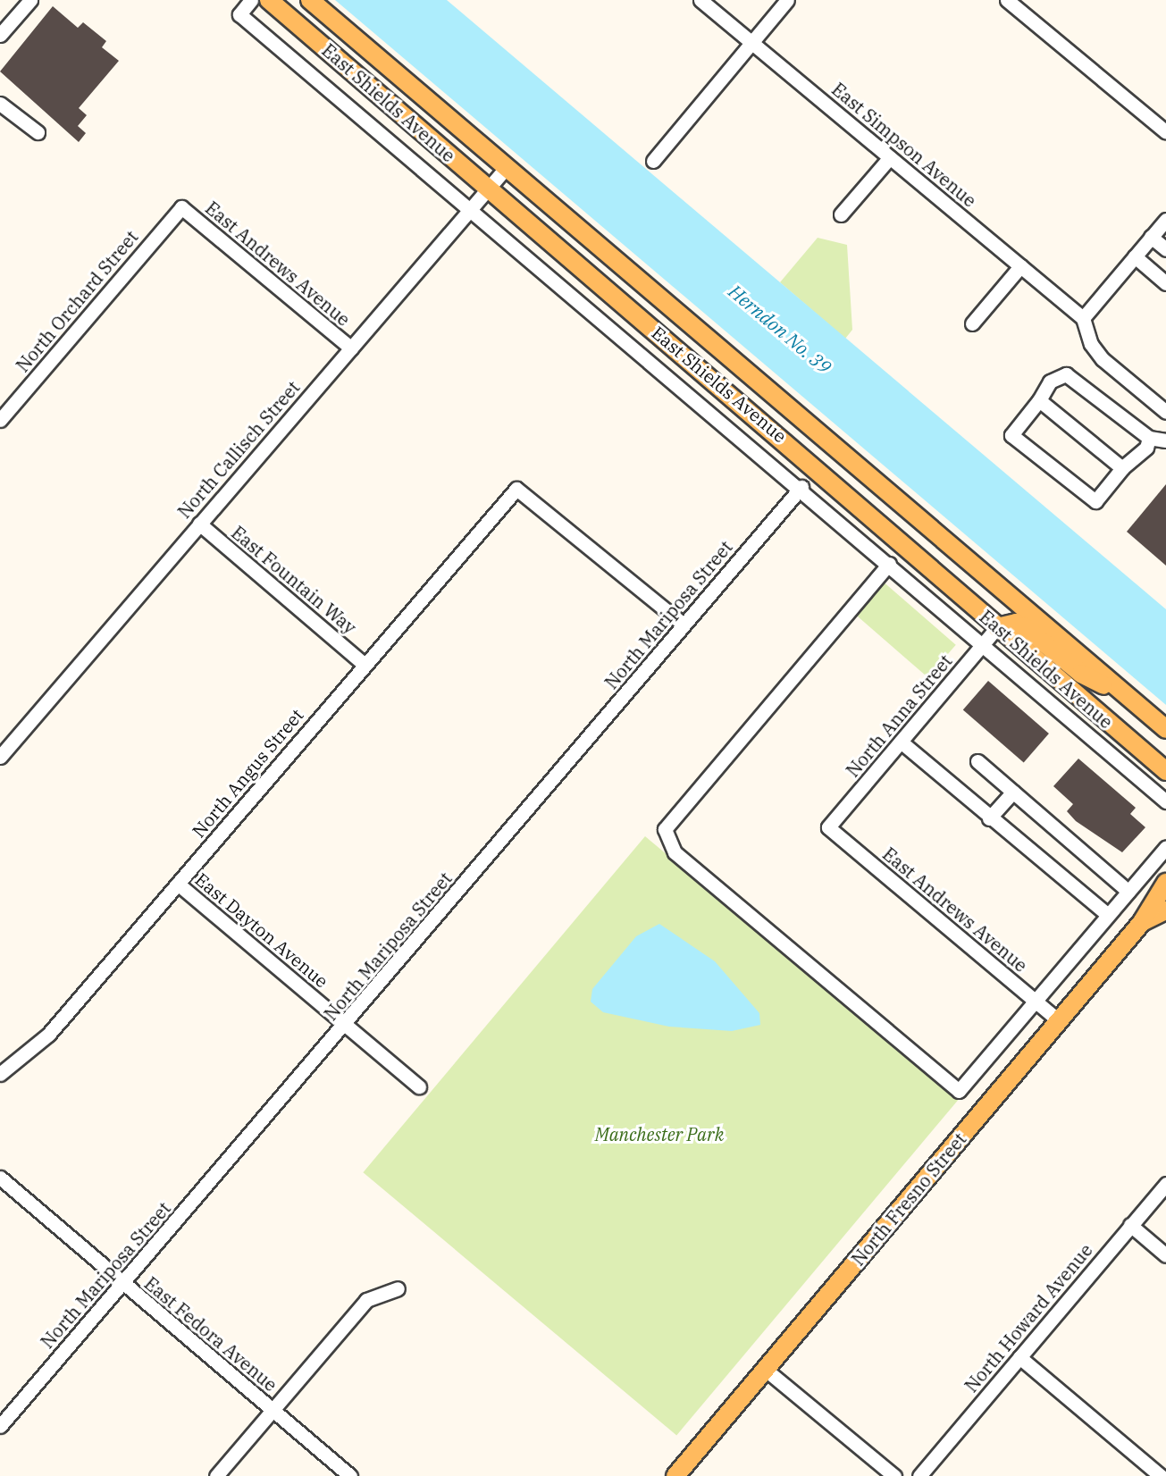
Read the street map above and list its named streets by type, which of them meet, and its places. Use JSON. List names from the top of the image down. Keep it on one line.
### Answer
{"streets":{"main road":["East Shields Avenue","North Fresno Street"],"street":["East Simpson Avenue","East Andrews Avenue","North Orchard Street","North Callisch Street","East Fountain Way","North Mariposa Street","North Anna Street","North Angus Street","East Dayton Avenue","North Howard Avenue","East Fedora Avenue"]},"crossings":[["East Shields Avenue","North Callisch Street"],["East Shields Avenue","North Anna Street"],["East Andrews Avenue","North Orchard Street"],["East Andrews Avenue","North Callisch Street"],["East Andrews Avenue","North Anna Street"],["East Andrews Avenue","North Fresno Street"],["North Callisch Street","East Fountain Way"],["East Fountain Way","North Angus Street"],["North Mariposa Street","North Angus Street"],["North Mariposa Street","East Dayton Avenue"],["North Mariposa Street","East Fedora Avenue"],["North Angus Street","East Dayton Avenue"]],"water":["Herndon No. 39"],"parks":["Manchester Park"]}
